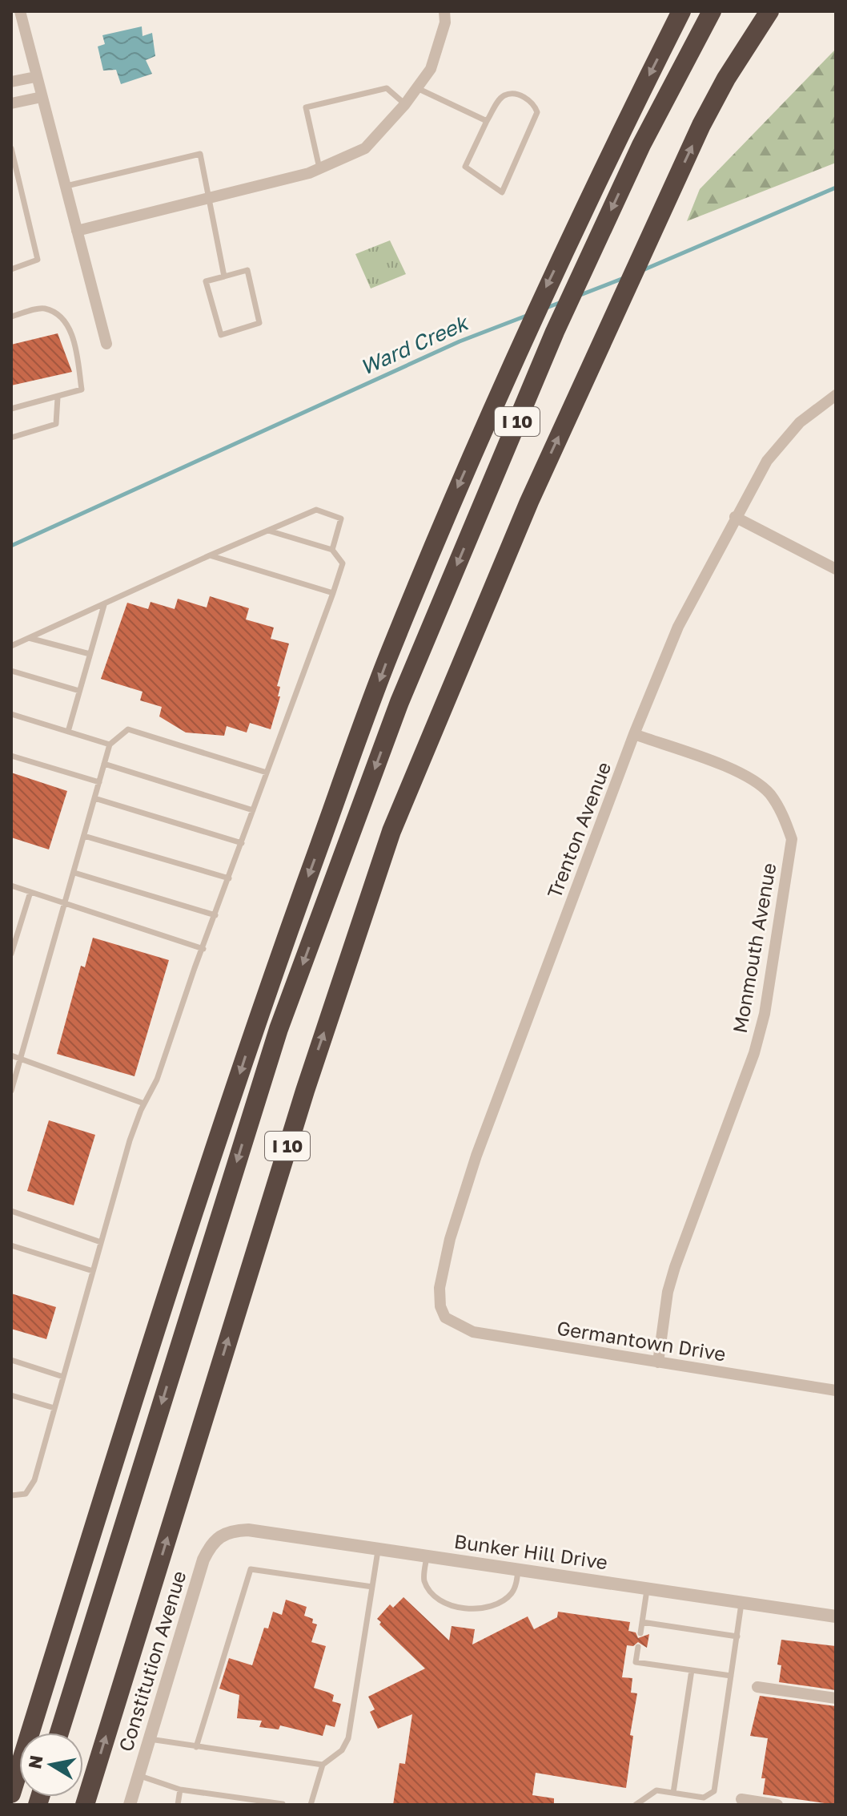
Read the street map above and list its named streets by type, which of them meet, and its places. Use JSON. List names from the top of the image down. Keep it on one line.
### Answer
{"streets":{"highway":["I 10"],"street":["Trenton Avenue","Monmouth Avenue","Germantown Drive","Bunker Hill Drive","Constitution Avenue"]},"crossings":[["Trenton Avenue","Monmouth Avenue"],["Trenton Avenue","Germantown Drive"],["Monmouth Avenue","Germantown Drive"],["Bunker Hill Drive","Constitution Avenue"]],"water":["Ward Creek"],"north":"left"}
